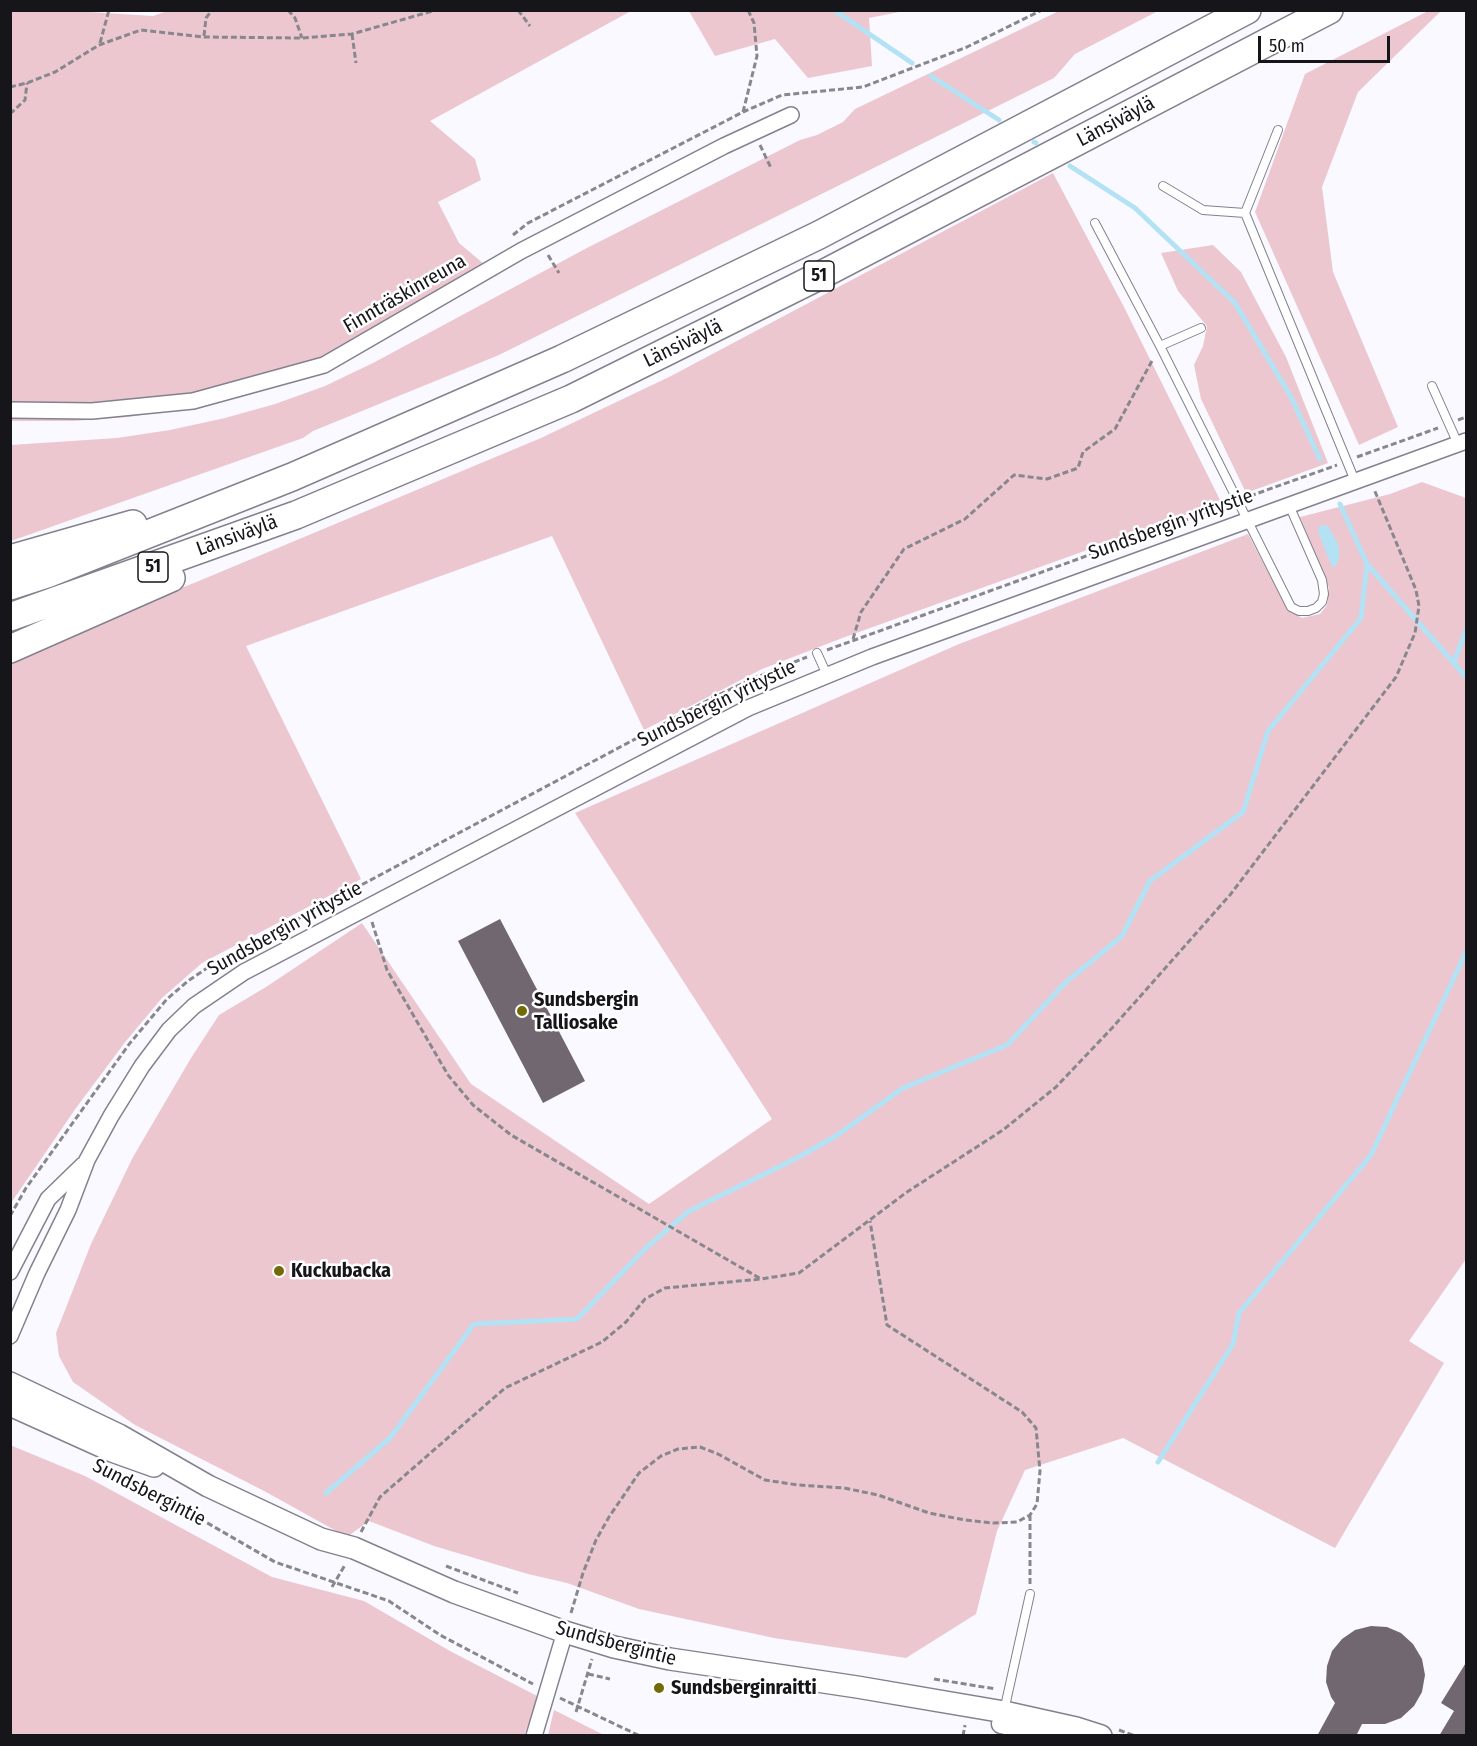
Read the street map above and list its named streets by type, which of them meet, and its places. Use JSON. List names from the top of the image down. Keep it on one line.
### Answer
{"streets":{"highway":["Länsiväylä","51"],"main road":["Sundsbergintie"],"street":["Finnträskinreuna","Sundsbergin yritystie"]},"places":["Sundsbergin Talliosake","Kuckubacka","Sundsberginraitti"],"scale_bar":"50 m"}
